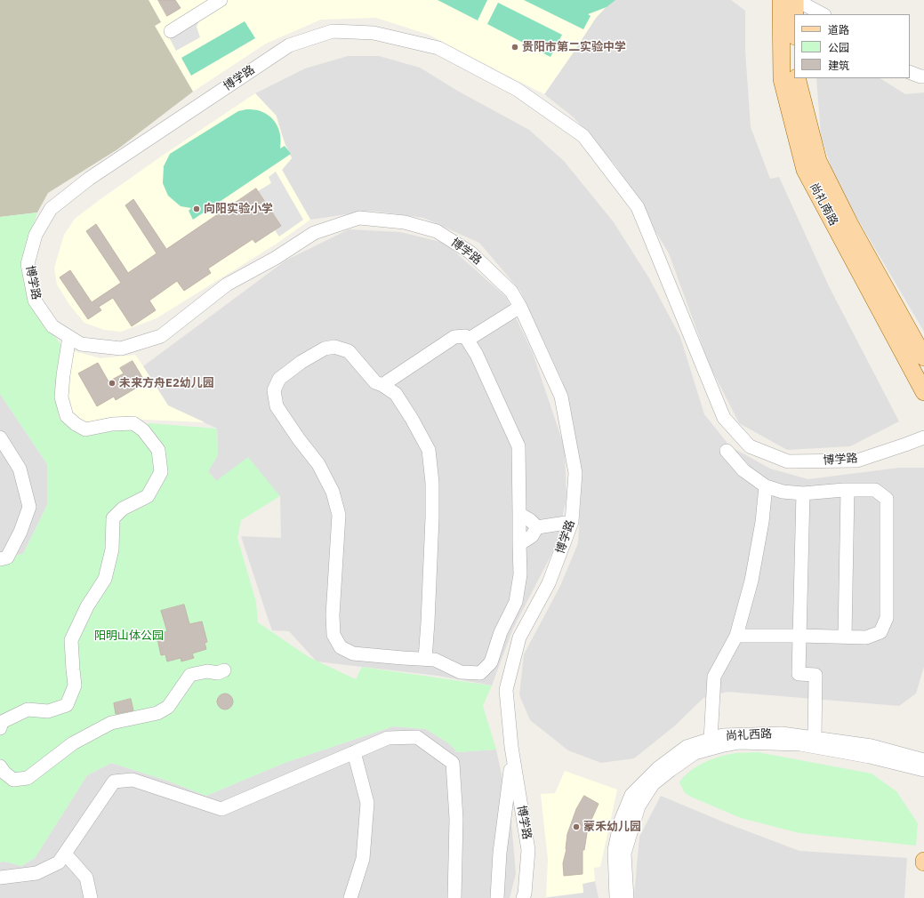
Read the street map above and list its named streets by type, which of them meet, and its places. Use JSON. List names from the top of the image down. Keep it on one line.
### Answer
{"streets":{"main road":["尚礼南路"],"street":["博学路","尚礼西路"]},"parks":["阳明山体公园"],"places":["贵阳市第二实验中学","向阳实验小学","未来方舟E2幼儿园","蒙禾幼儿园"],"legend":["道路","公园","建筑"]}
